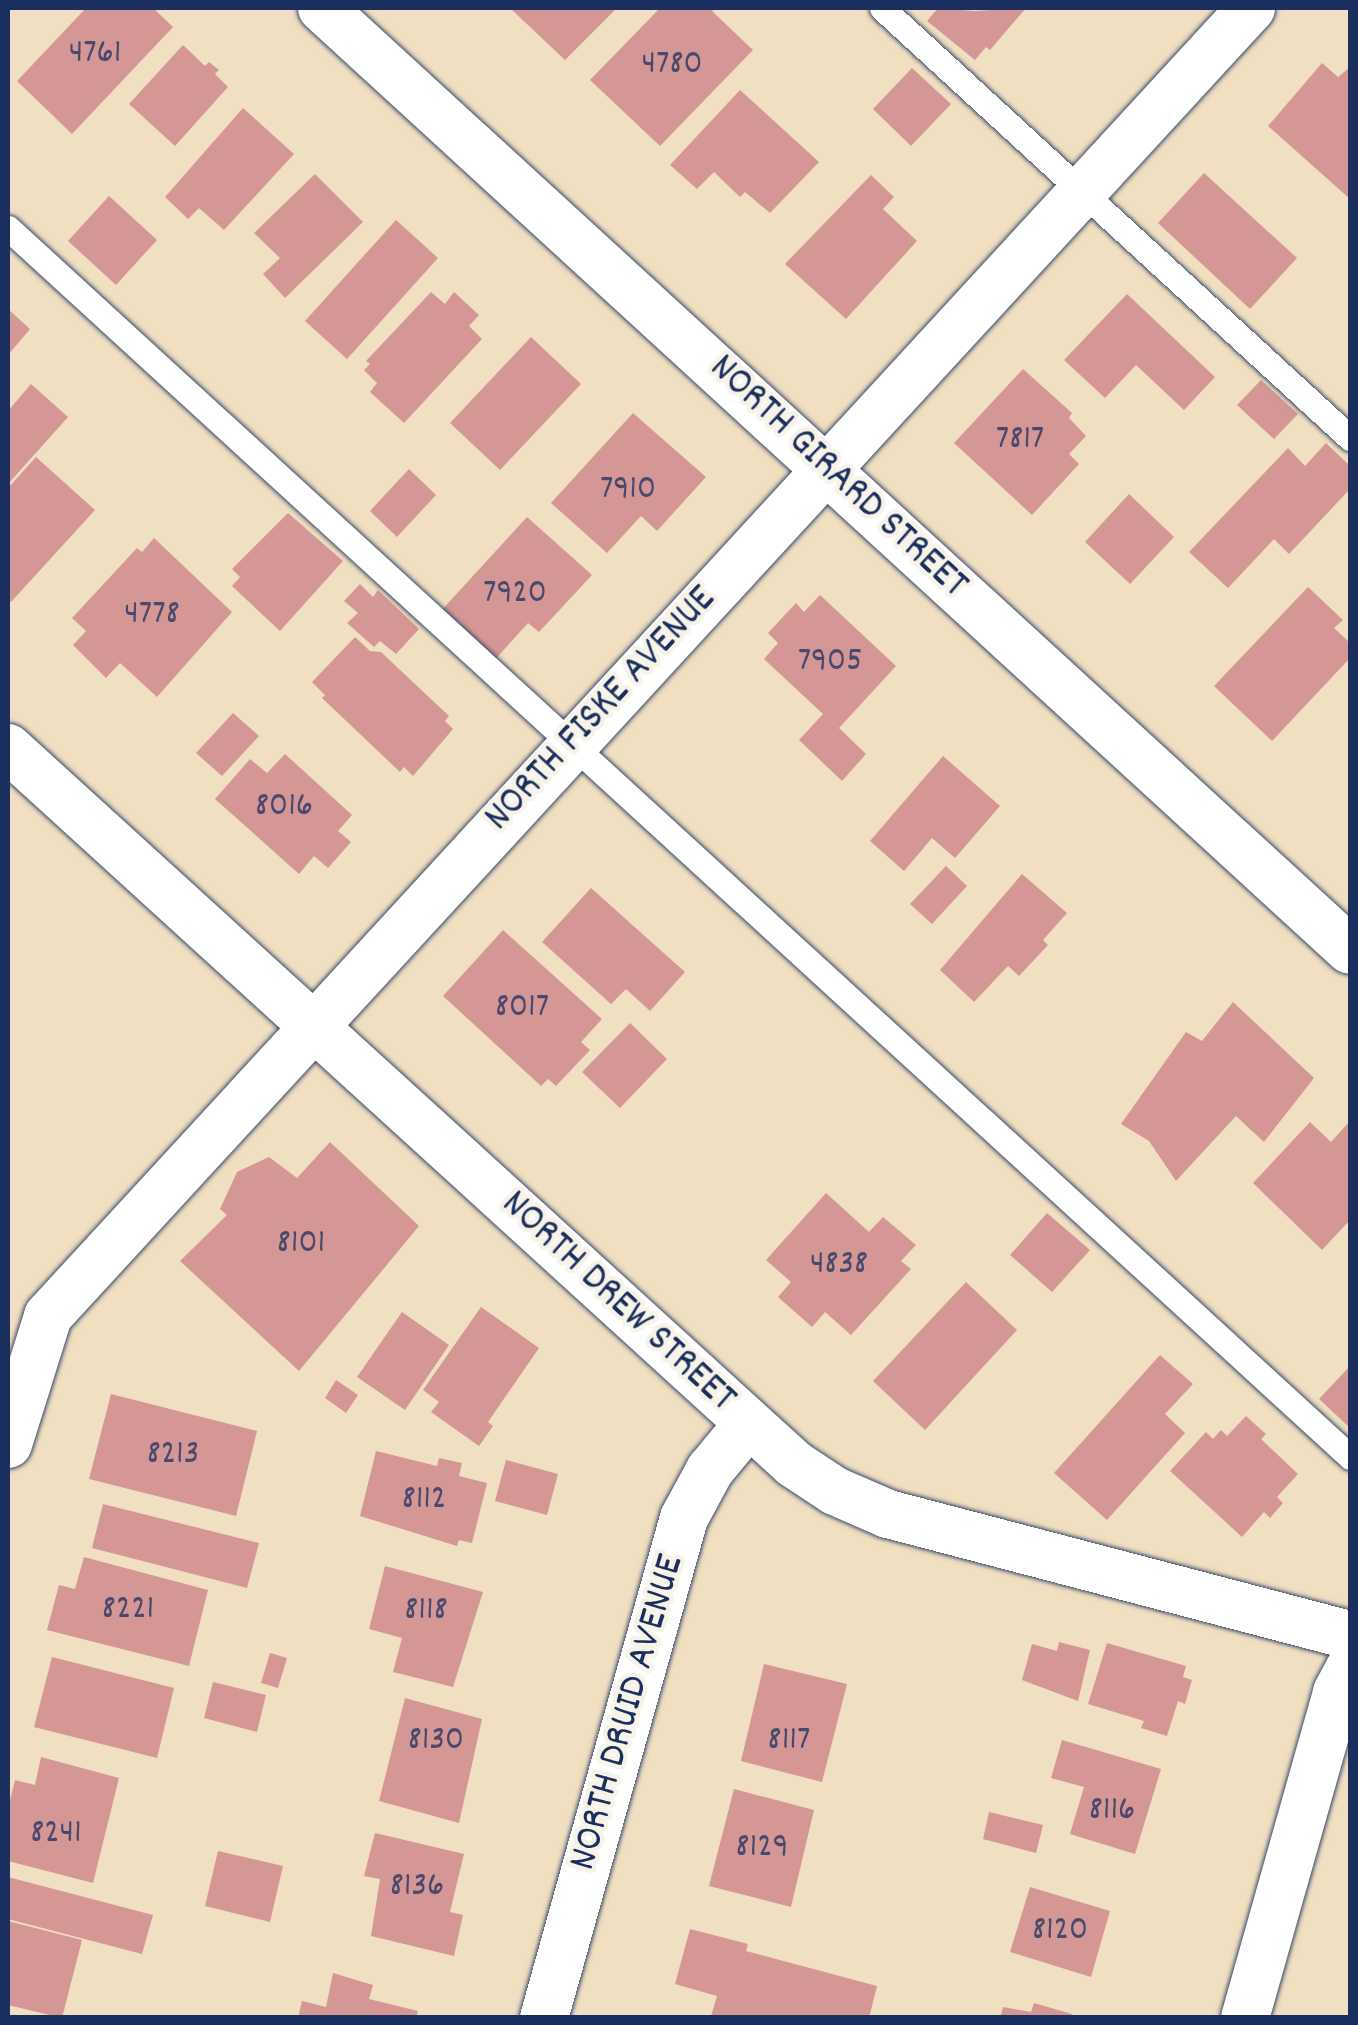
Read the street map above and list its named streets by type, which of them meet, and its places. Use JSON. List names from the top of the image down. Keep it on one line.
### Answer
{"streets":{"street":["NORTH GIRARD STREET","NORTH FISKE AVENUE","NORTH DREW STREET","NORTH DRUID AVENUE"]},"crossings":[["NORTH GIRARD STREET","NORTH FISKE AVENUE"],["NORTH FISKE AVENUE","NORTH DREW STREET"],["NORTH DREW STREET","NORTH DRUID AVENUE"]],"house_numbers":["4761","4780","7817","7910","7920","4778","7905","8016","8017","8101","4838","8213","8112","8221","8118","8130","8117","8116","8241","8129","8136","8120"]}
